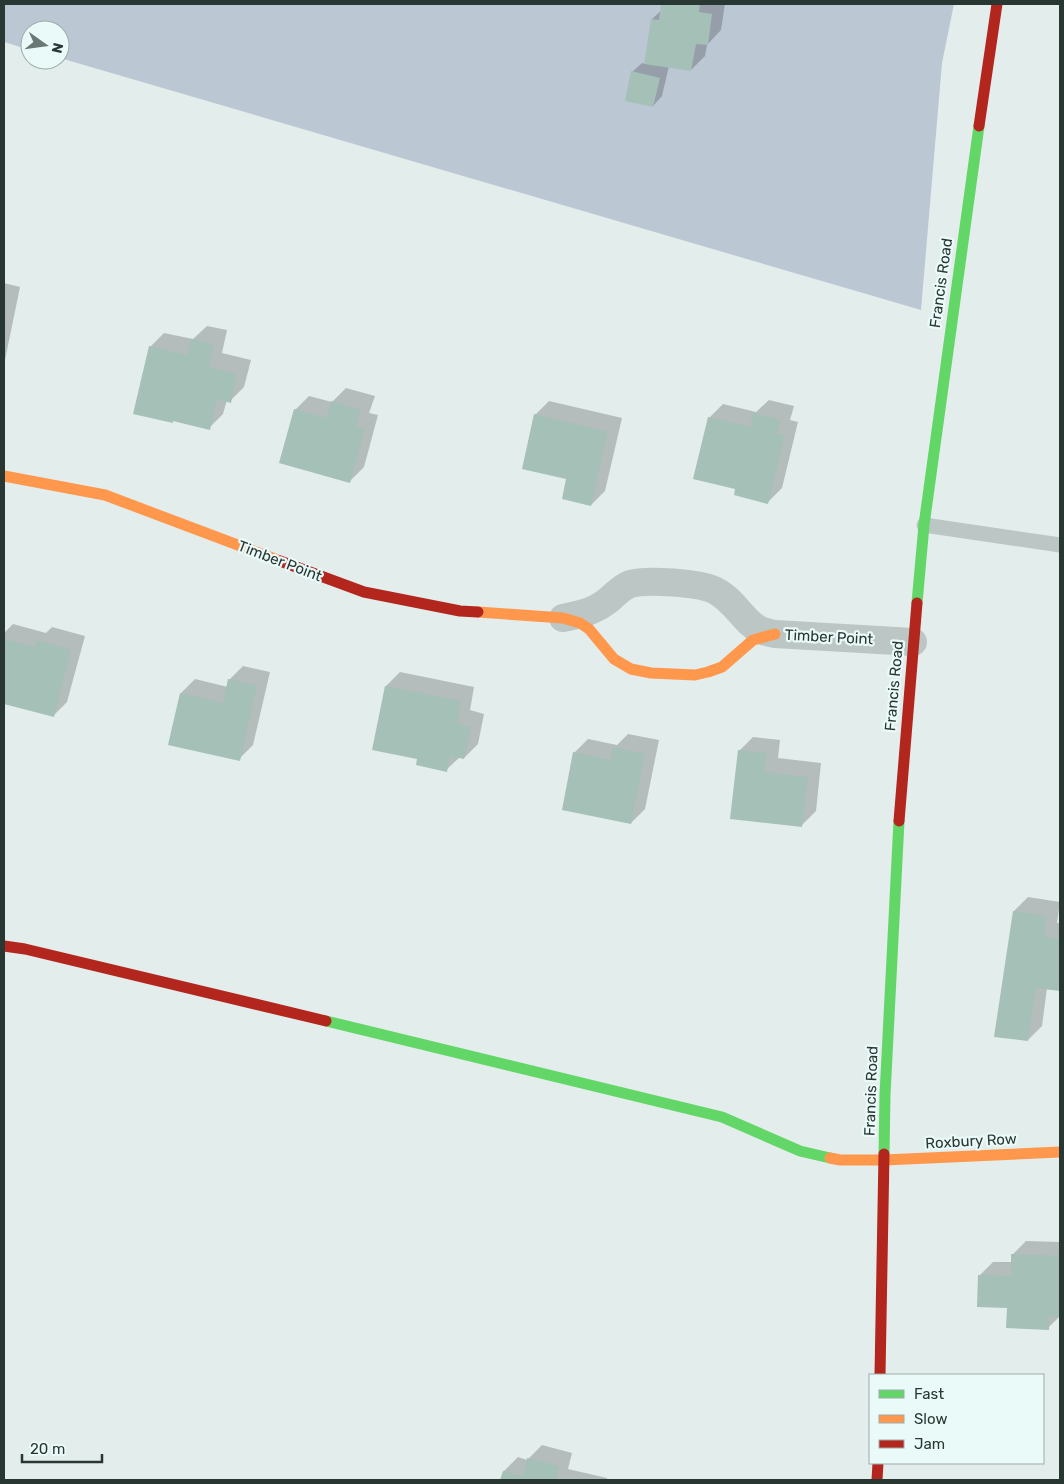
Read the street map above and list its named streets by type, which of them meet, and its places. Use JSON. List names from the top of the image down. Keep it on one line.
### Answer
{"streets":{"street":["Francis Road","Timber Point","Roxbury Row"]},"crossings":[["Francis Road","Timber Point"],["Francis Road","Roxbury Row"]],"legend":["Fast","Slow","Jam"],"scale_bar":"20 m","north":"right"}
